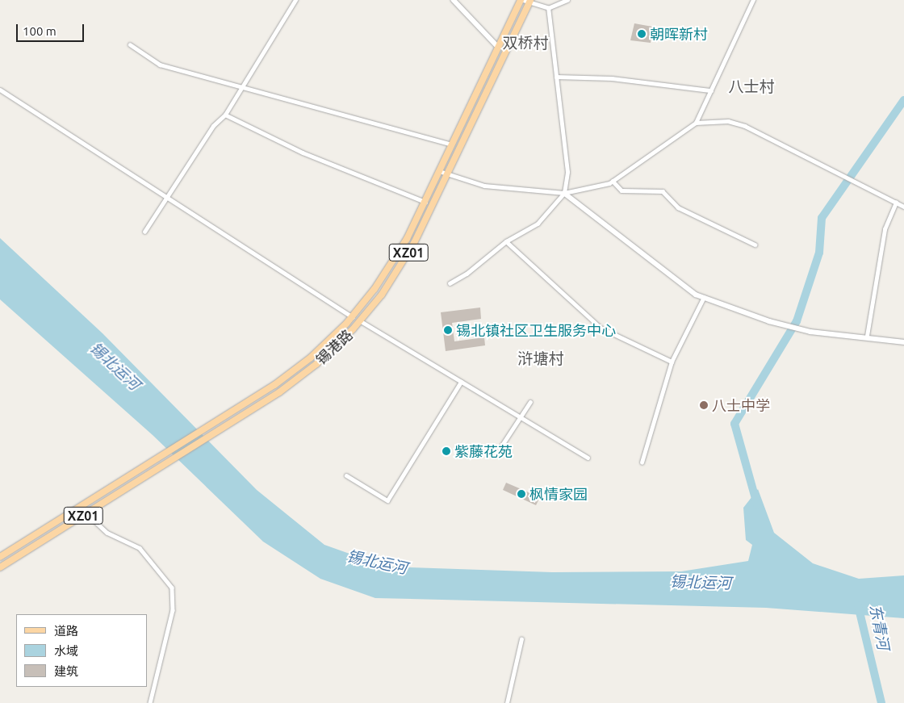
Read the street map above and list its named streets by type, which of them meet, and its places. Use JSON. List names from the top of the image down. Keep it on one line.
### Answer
{"streets":{"main road":["XZ01","锡港路"]},"districts":["双桥村","八士村","浒塘村"],"water":["锡北运河","东青河"],"places":["朝晖新村","锡北镇社区卫生服务中心","八士中学","紫藤花苑","枫情家园"],"legend":["道路","水域","建筑"],"scale_bar":"100 m"}
